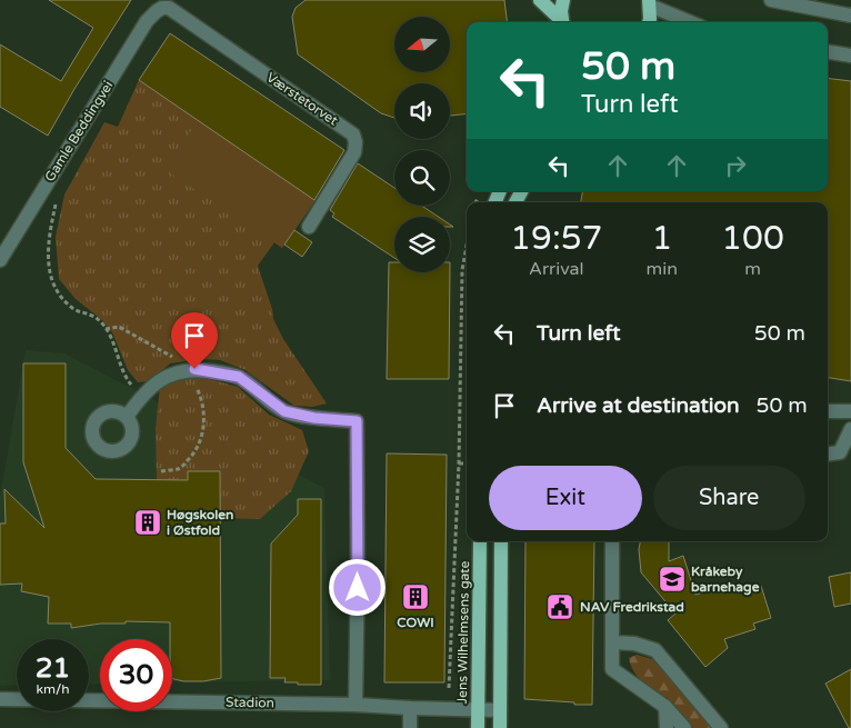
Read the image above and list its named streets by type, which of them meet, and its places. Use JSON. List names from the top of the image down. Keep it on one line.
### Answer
{"streets":{"main road":["Jens Wilhelmsens gate"],"street":["Værstetorvet","Gamle Beddingvei","Stadion"]},"crossings":[["Værstetorvet","Gamle Beddingvei"],["Jens Wilhelmsens gate","Stadion"]],"places":{"building":["Høgskolen i Østfold","COWI"],"school or university":["Kråkeby barnehage"],"public building":["NAV Fredrikstad"]},"north":"left","page":{"turn":["50 m","Turn left"],"eta":["19:57","Arrival","1","min","100","m"],"list":[{"name":"Turn left","value":"50 m"},{"name":"Arrive at destination","value":"50 m"}],"buttons":["Exit","Share"],"speed":"21 km/h","limit":"30"}}
